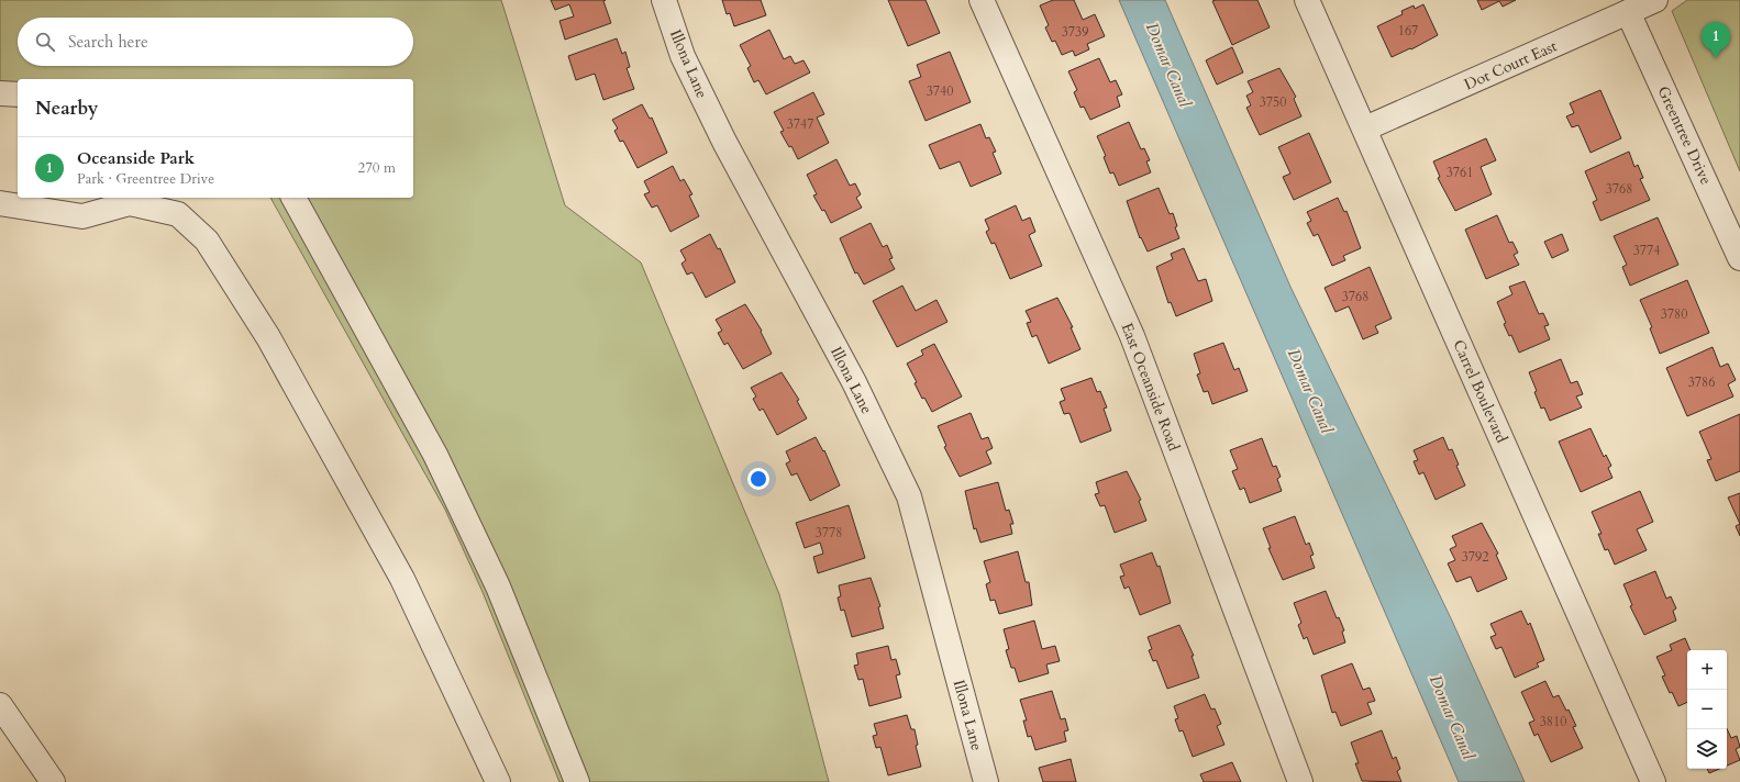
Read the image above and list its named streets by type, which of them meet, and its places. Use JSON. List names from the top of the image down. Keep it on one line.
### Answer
{"streets":{"street":["Illona Lane","Dot Court East","Greentree Drive","East Oceanside Road","Carrel Boulevard"]},"crossings":[["Dot Court East","Greentree Drive"],["Dot Court East","Carrel Boulevard"]],"water":["Domar Canal"],"house_numbers":["167","3739","3740","3750","3747","3761","3768","3774","3768","3780","3786","3778","3792","3810"],"page":{"search":"Search here","pins":"1","heading":"Nearby","list":[{"mark":"1","name":"Oceanside Park","note":"Park · Greentree Drive","value":"270 m"}],"map_buttons":["+","−"]}}
